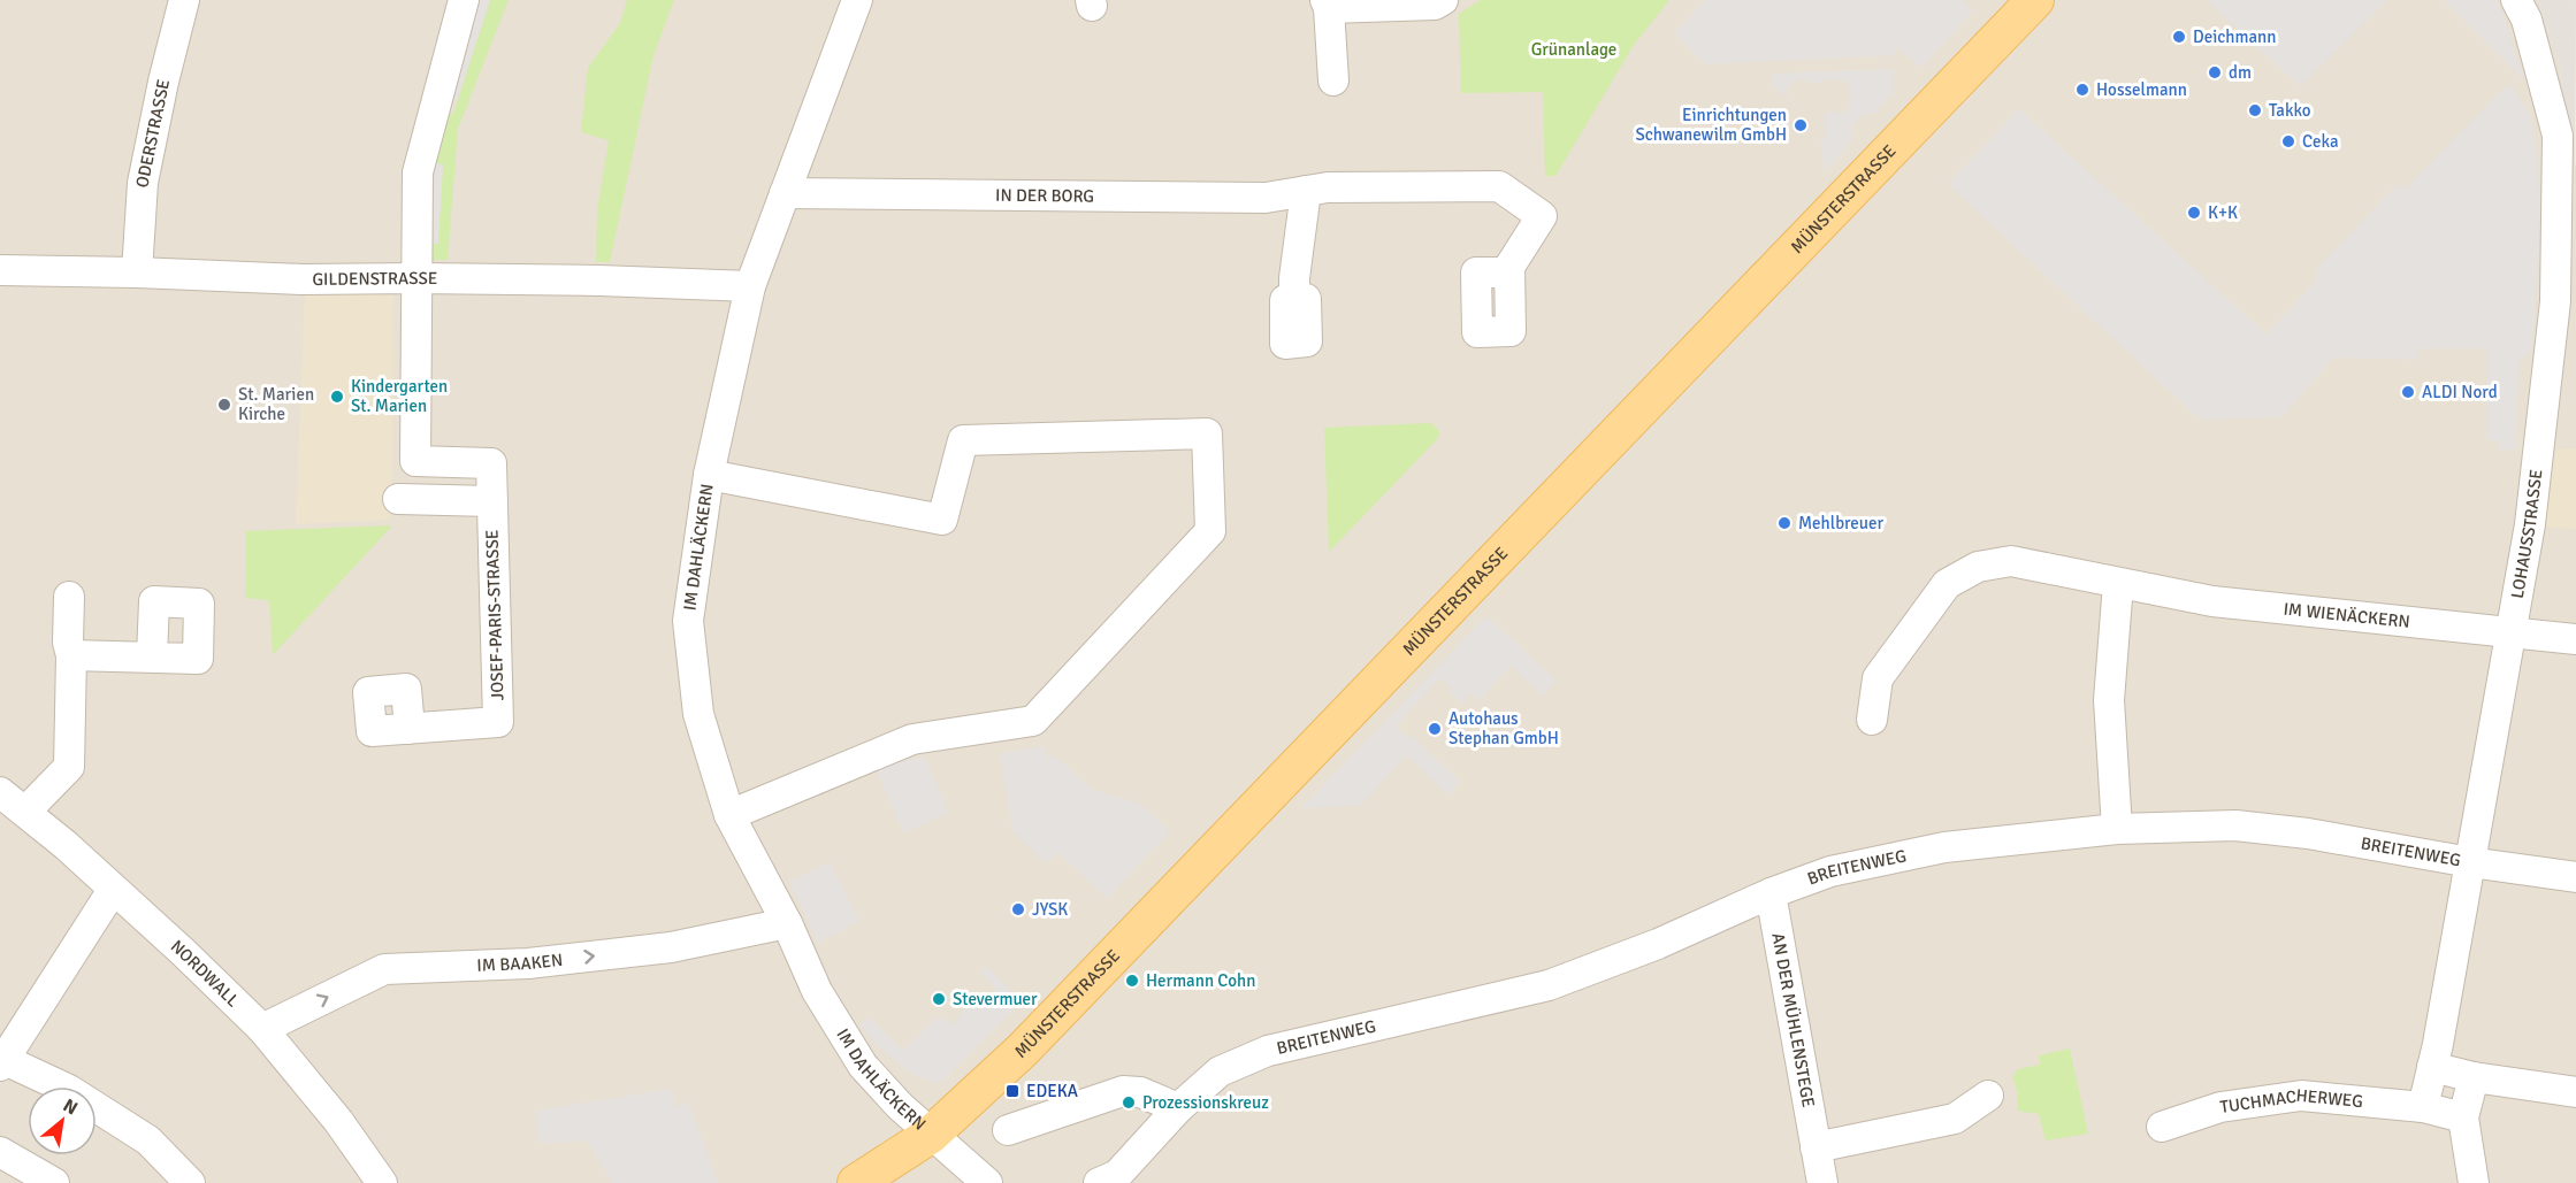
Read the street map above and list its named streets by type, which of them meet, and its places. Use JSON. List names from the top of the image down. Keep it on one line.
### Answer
{"streets":{"main road":["MÜNSTERSTRASSE"],"street":["ODERSTRASSE","IN DER BORG","GILDENSTRASSE","LOHAUSSTRASSE","IM DAHLÄCKERN","JOSEF-PARIS-STRASSE","IM WIENÄCKERN","BREITENWEG","IM BAAKEN","NORDWALL","AN DER MÜHLENSTEGE","TUCHMACHERWEG"]},"crossings":[["ODERSTRASSE","GILDENSTRASSE"],["IN DER BORG","IM DAHLÄCKERN"],["MÜNSTERSTRASSE","IM DAHLÄCKERN"],["GILDENSTRASSE","IM DAHLÄCKERN"],["LOHAUSSTRASSE","IM WIENÄCKERN"],["LOHAUSSTRASSE","BREITENWEG"],["LOHAUSSTRASSE","TUCHMACHERWEG"],["IM DAHLÄCKERN","IM BAAKEN"],["BREITENWEG","AN DER MÜHLENSTEGE"],["IM BAAKEN","NORDWALL"]],"one_way":["IM BAAKEN"],"parks":["Grünanlage"],"places":{"other":["Deichmann","dm","Hosselmann","Takko","Einrichtungen Schwanewilm GmbH","Ceka","K+K","ALDI Nord","Kindergarten St. Marien","St. Marien Kirche","Mehlbreuer","Autohaus Stephan GmbH","JYSK","Hermann Cohn","Stevermuer","Prozessionskreuz"],"transit":["EDEKA"]},"north":"top right"}
